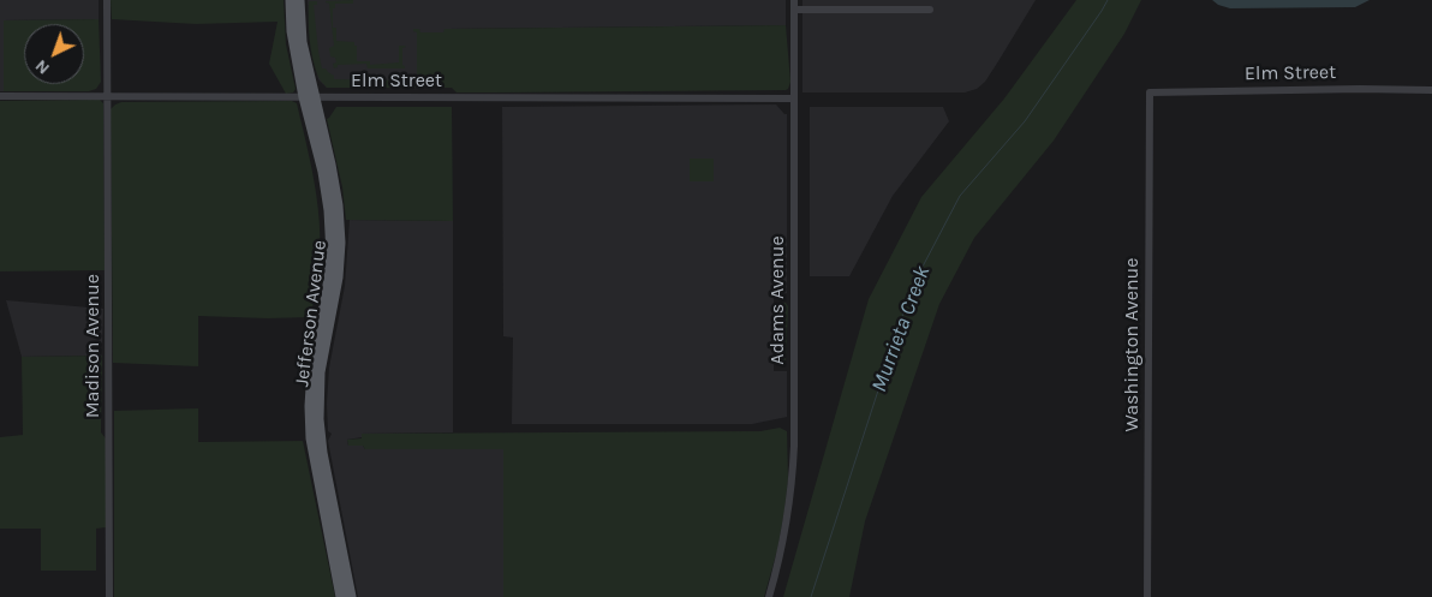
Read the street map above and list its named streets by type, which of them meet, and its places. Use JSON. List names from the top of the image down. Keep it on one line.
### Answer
{"streets":{"main road":["Jefferson Avenue"],"street":["Elm Street","Adams Avenue","Washington Avenue","Madison Avenue"]},"crossings":[["Elm Street","Adams Avenue"],["Elm Street","Jefferson Avenue"],["Elm Street","Washington Avenue"],["Elm Street","Madison Avenue"]],"water":["Murrieta Creek"],"north":"bottom left"}
